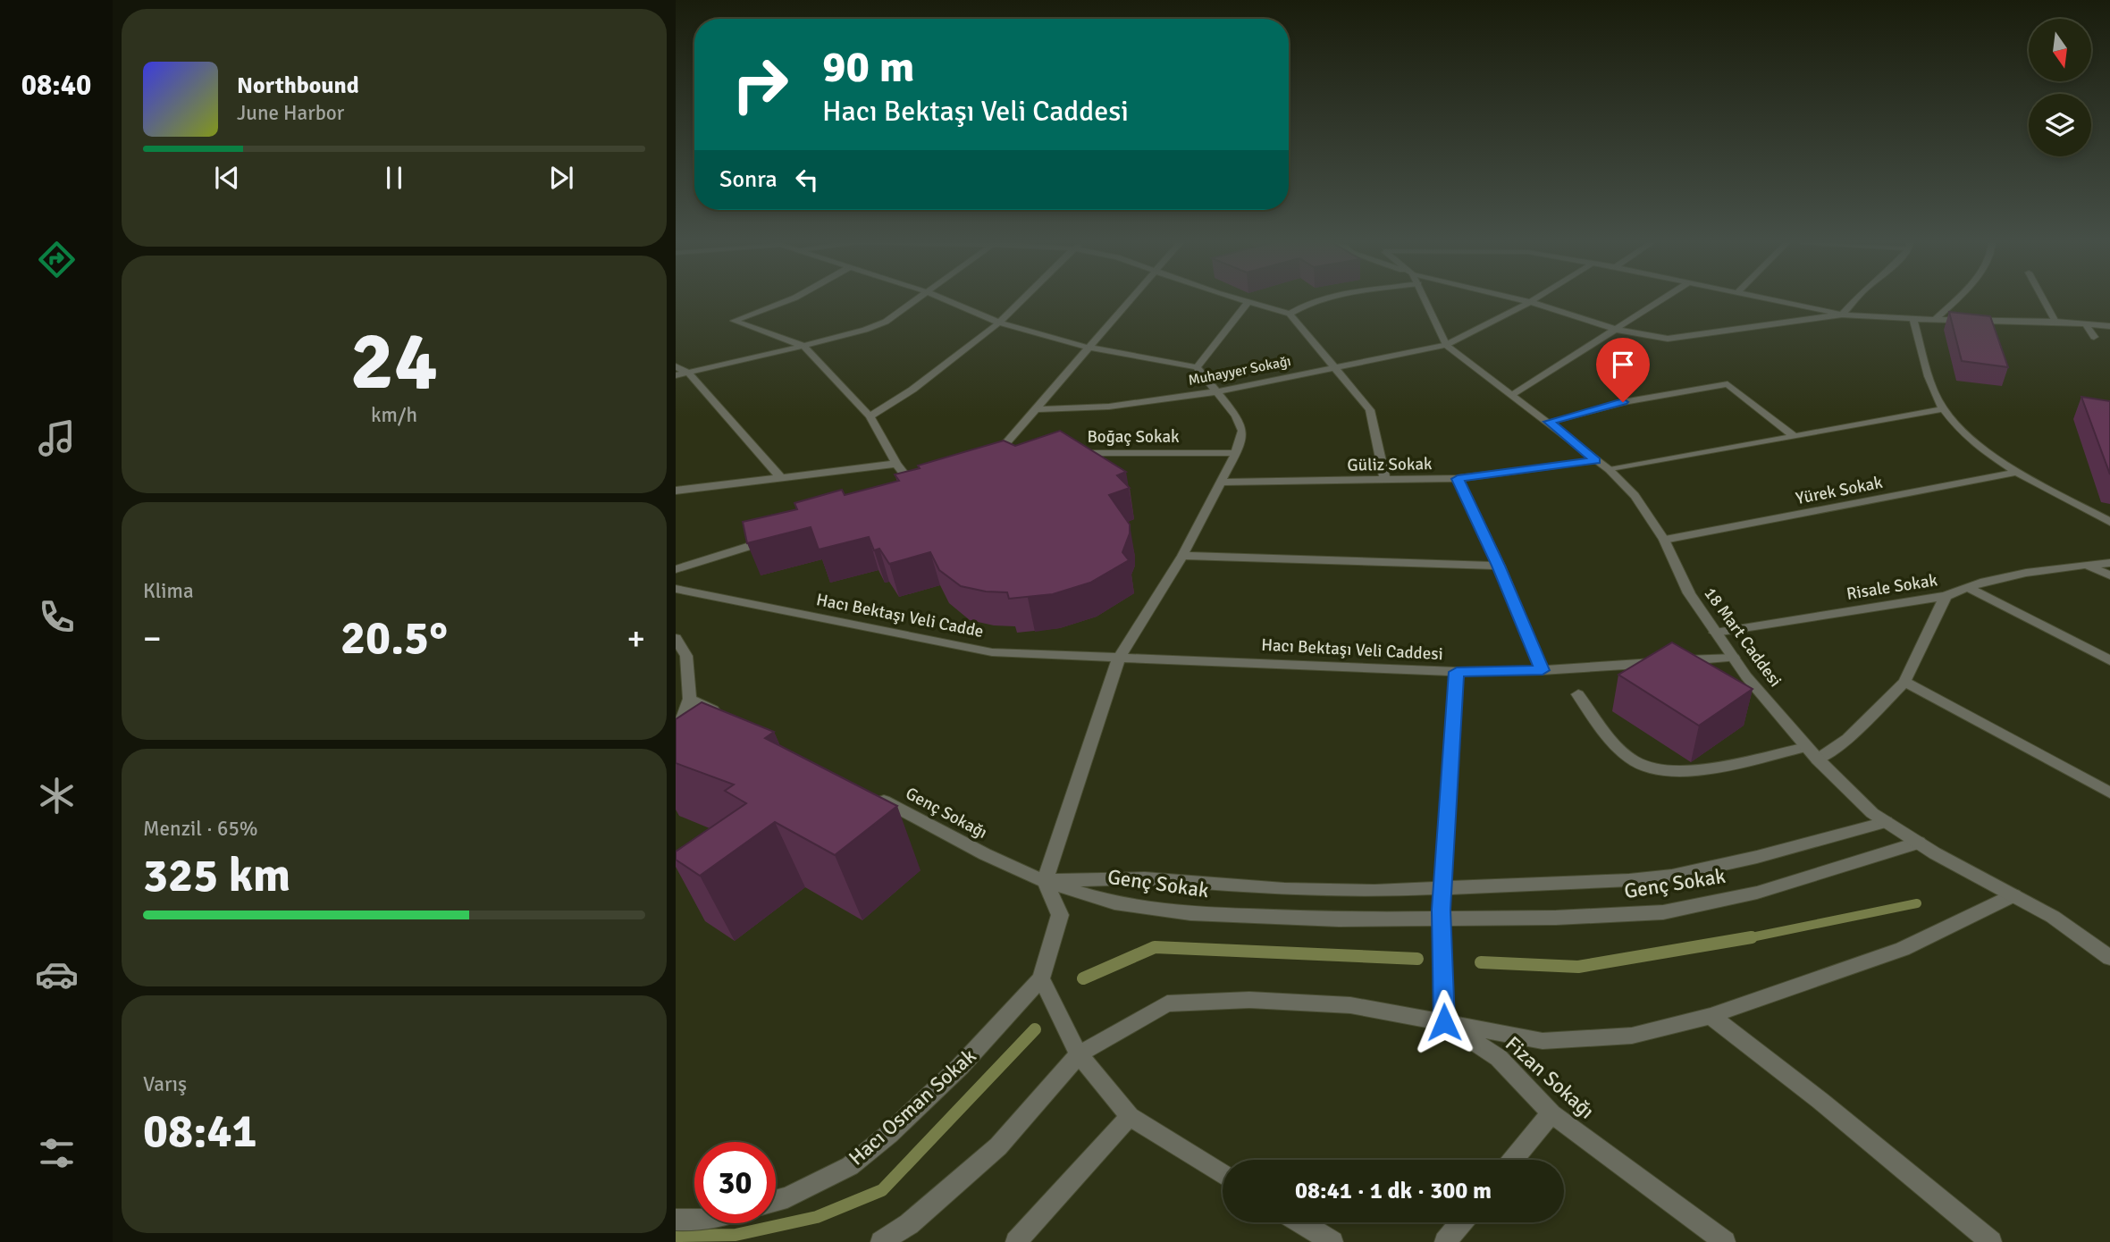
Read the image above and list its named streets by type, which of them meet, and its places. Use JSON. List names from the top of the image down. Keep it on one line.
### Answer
{"streets":{"street":["Muhayyer Sokağı","Boğaç Sokak","Güliz Sokak","Yürek Sokak","Risale Sokak","Hacı Bektaşı Veli Cadde","18 Mart Caddesi","Hacı Bektaşı Veli Caddesi","Genç Sokağı","Genç Sokak","Fizan Sokağı","Hacı Osman Sokak"]},"crossings":[["Muhayyer Sokağı","18 Mart Caddesi"],["Güliz Sokak","18 Mart Caddesi"],["Yürek Sokak","18 Mart Caddesi"],["Risale Sokak","18 Mart Caddesi"],["Hacı Bektaşı Veli Cadde","Hacı Bektaşı Veli Caddesi"],["18 Mart Caddesi","Hacı Bektaşı Veli Caddesi"],["18 Mart Caddesi","Genç Sokak"],["Genç Sokağı","Genç Sokak"]],"north":"bottom","page":{"tabs":"08:40","turn":["90 m","Hacı Bektaşı Veli Caddesi"],"song":["Northbound","June Harbor"],"then":"Sonra","tile":[["24","km/h"],"Klima",["Menzil · 65%","325 km"],["Varış","08:41"]],"heat":["−","20.5°","+"],"limit":"30","trip":"08:41 · 1 dk · 300 m"}}
